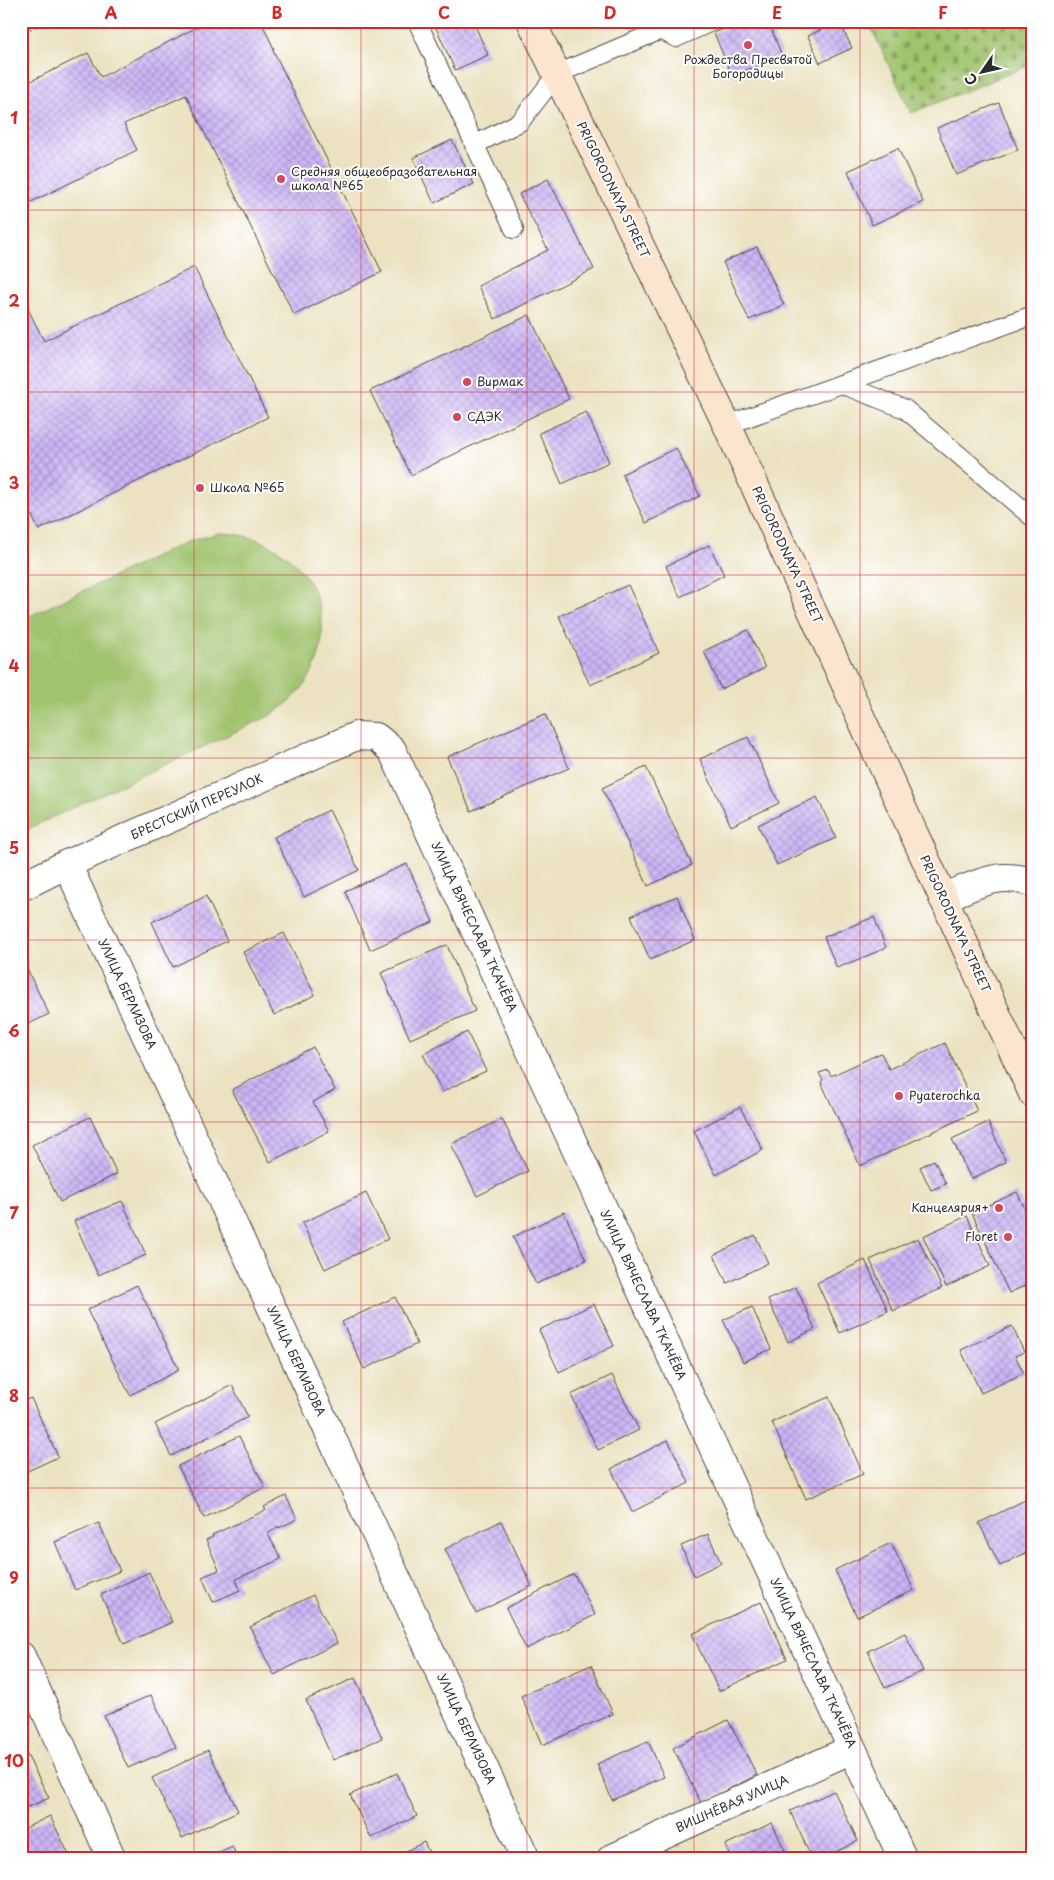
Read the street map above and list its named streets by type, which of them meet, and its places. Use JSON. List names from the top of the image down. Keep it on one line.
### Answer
{"streets":{"street":["PRIGORODNAYA STREET","БРЕСТСКИЙ ПЕРЕУЛОК","УЛИЦА ВЯЧЕСЛАВА ТКАЧЁВА","УЛИЦА БЕРЛИЗОВА","ВИШНЁВАЯ УЛИЦА"]},"crossings":[["БРЕСТСКИЙ ПЕРЕУЛОК","УЛИЦА ВЯЧЕСЛАВА ТКАЧЁВА"],["БРЕСТСКИЙ ПЕРЕУЛОК","УЛИЦА БЕРЛИЗОВА"],["УЛИЦА ВЯЧЕСЛАВА ТКАЧЁВА","ВИШНЁВАЯ УЛИЦА"]],"places":["Рождества Пресвятой Богородицы","Средняя общеобразовательная школа №65","Вирмак","СДЭК","Школа №65","Pyaterochka","Канцелярия+","Floret"],"north":"bottom left","grid":{"columns":["A","B","C","D","E","F"],"rows":["1","2","3","4","5","6","7","8","9","10"]}}
